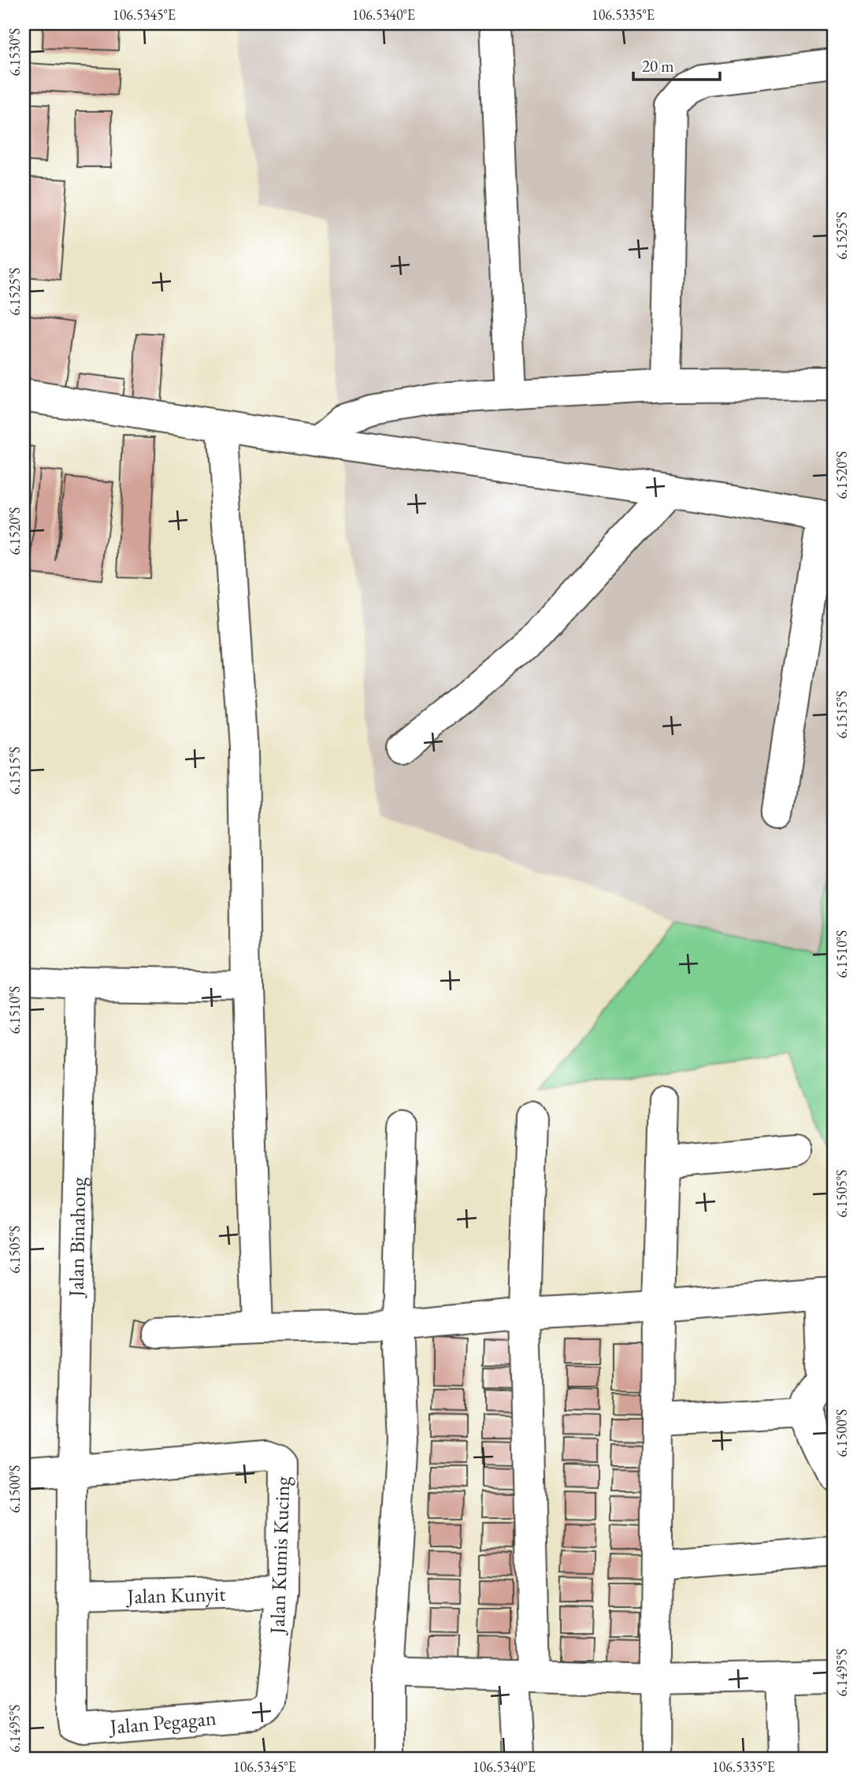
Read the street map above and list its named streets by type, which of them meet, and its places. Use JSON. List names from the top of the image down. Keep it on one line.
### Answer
{"streets":{"street":["Jalan Binahong","Jalan Kumis Kucing","Jalan Kunyit","Jalan Pegagan"]},"crossings":[["Jalan Binahong","Jalan Kumis Kucing"],["Jalan Binahong","Jalan Kunyit"],["Jalan Binahong","Jalan Pegagan"],["Jalan Kumis Kucing","Jalan Kunyit"],["Jalan Kumis Kucing","Jalan Pegagan"]],"scale_bar":"20 m","coordinates":["106.5345°E","106.5340°E","106.5335°E","6.1530°S","6.1525°S","6.1520°S","6.1515°S","6.1510°S","6.1505°S","6.1500°S","6.1495°S"]}
